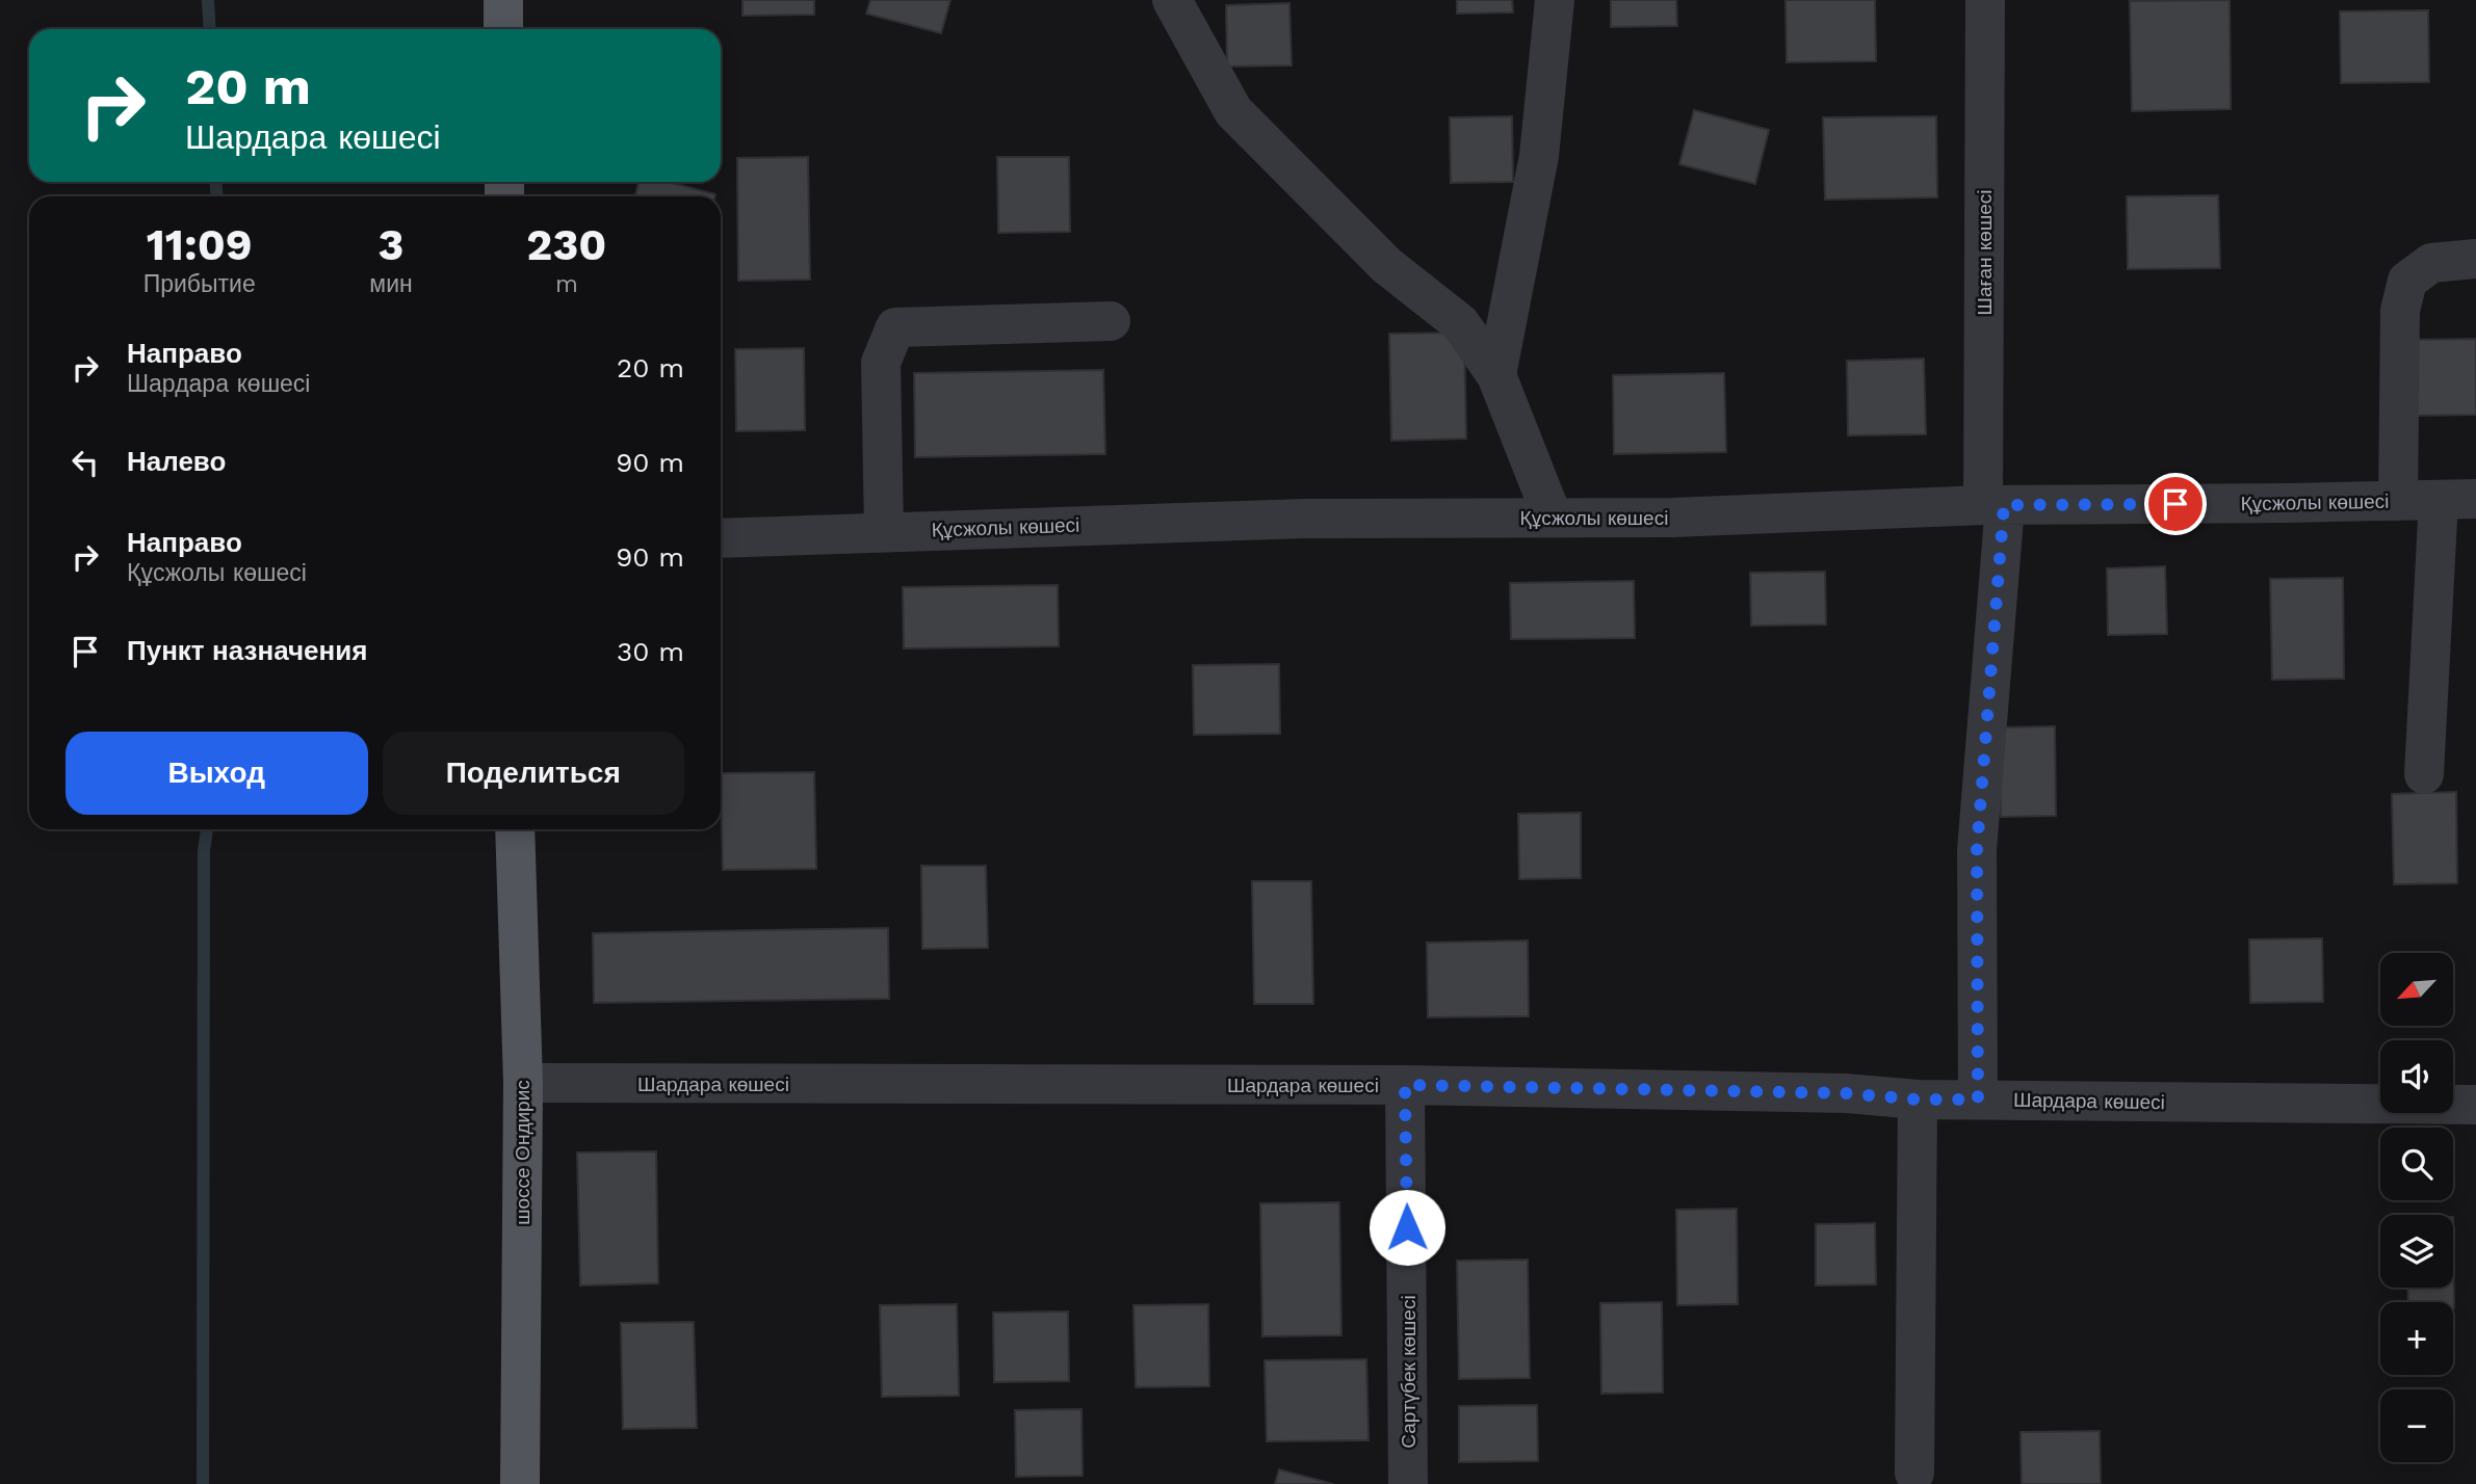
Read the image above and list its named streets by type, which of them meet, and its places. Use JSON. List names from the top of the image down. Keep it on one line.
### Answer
{"streets":{"main road":["шоссе Ондирис"],"street":["Шаған көшесі","Құсжолы көшесі","Шардара көшесі","Сартүбек көшесі"]},"crossings":[["Шаған көшесі","Құсжолы көшесі"],["Шаған көшесі","Шардара көшесі"],["Шардара көшесі","шоссе Ондирис"],["Шардара көшесі","Сартүбек көшесі"]],"north":"bottom left","page":{"turn":["20 m","Шардара көшесі"],"eta":["11:09","Прибытие","3","мин","230","m"],"list":[{"name":"Направо","note":"Шардара көшесі","value":"20 m"},{"name":"Налево","value":"90 m"},{"name":"Направо","note":"Құсжолы көшесі","value":"90 m"},{"name":"Пункт назначения","value":"30 m"}],"buttons":["Выход","Поделиться"],"map_buttons":["+","−"]}}
